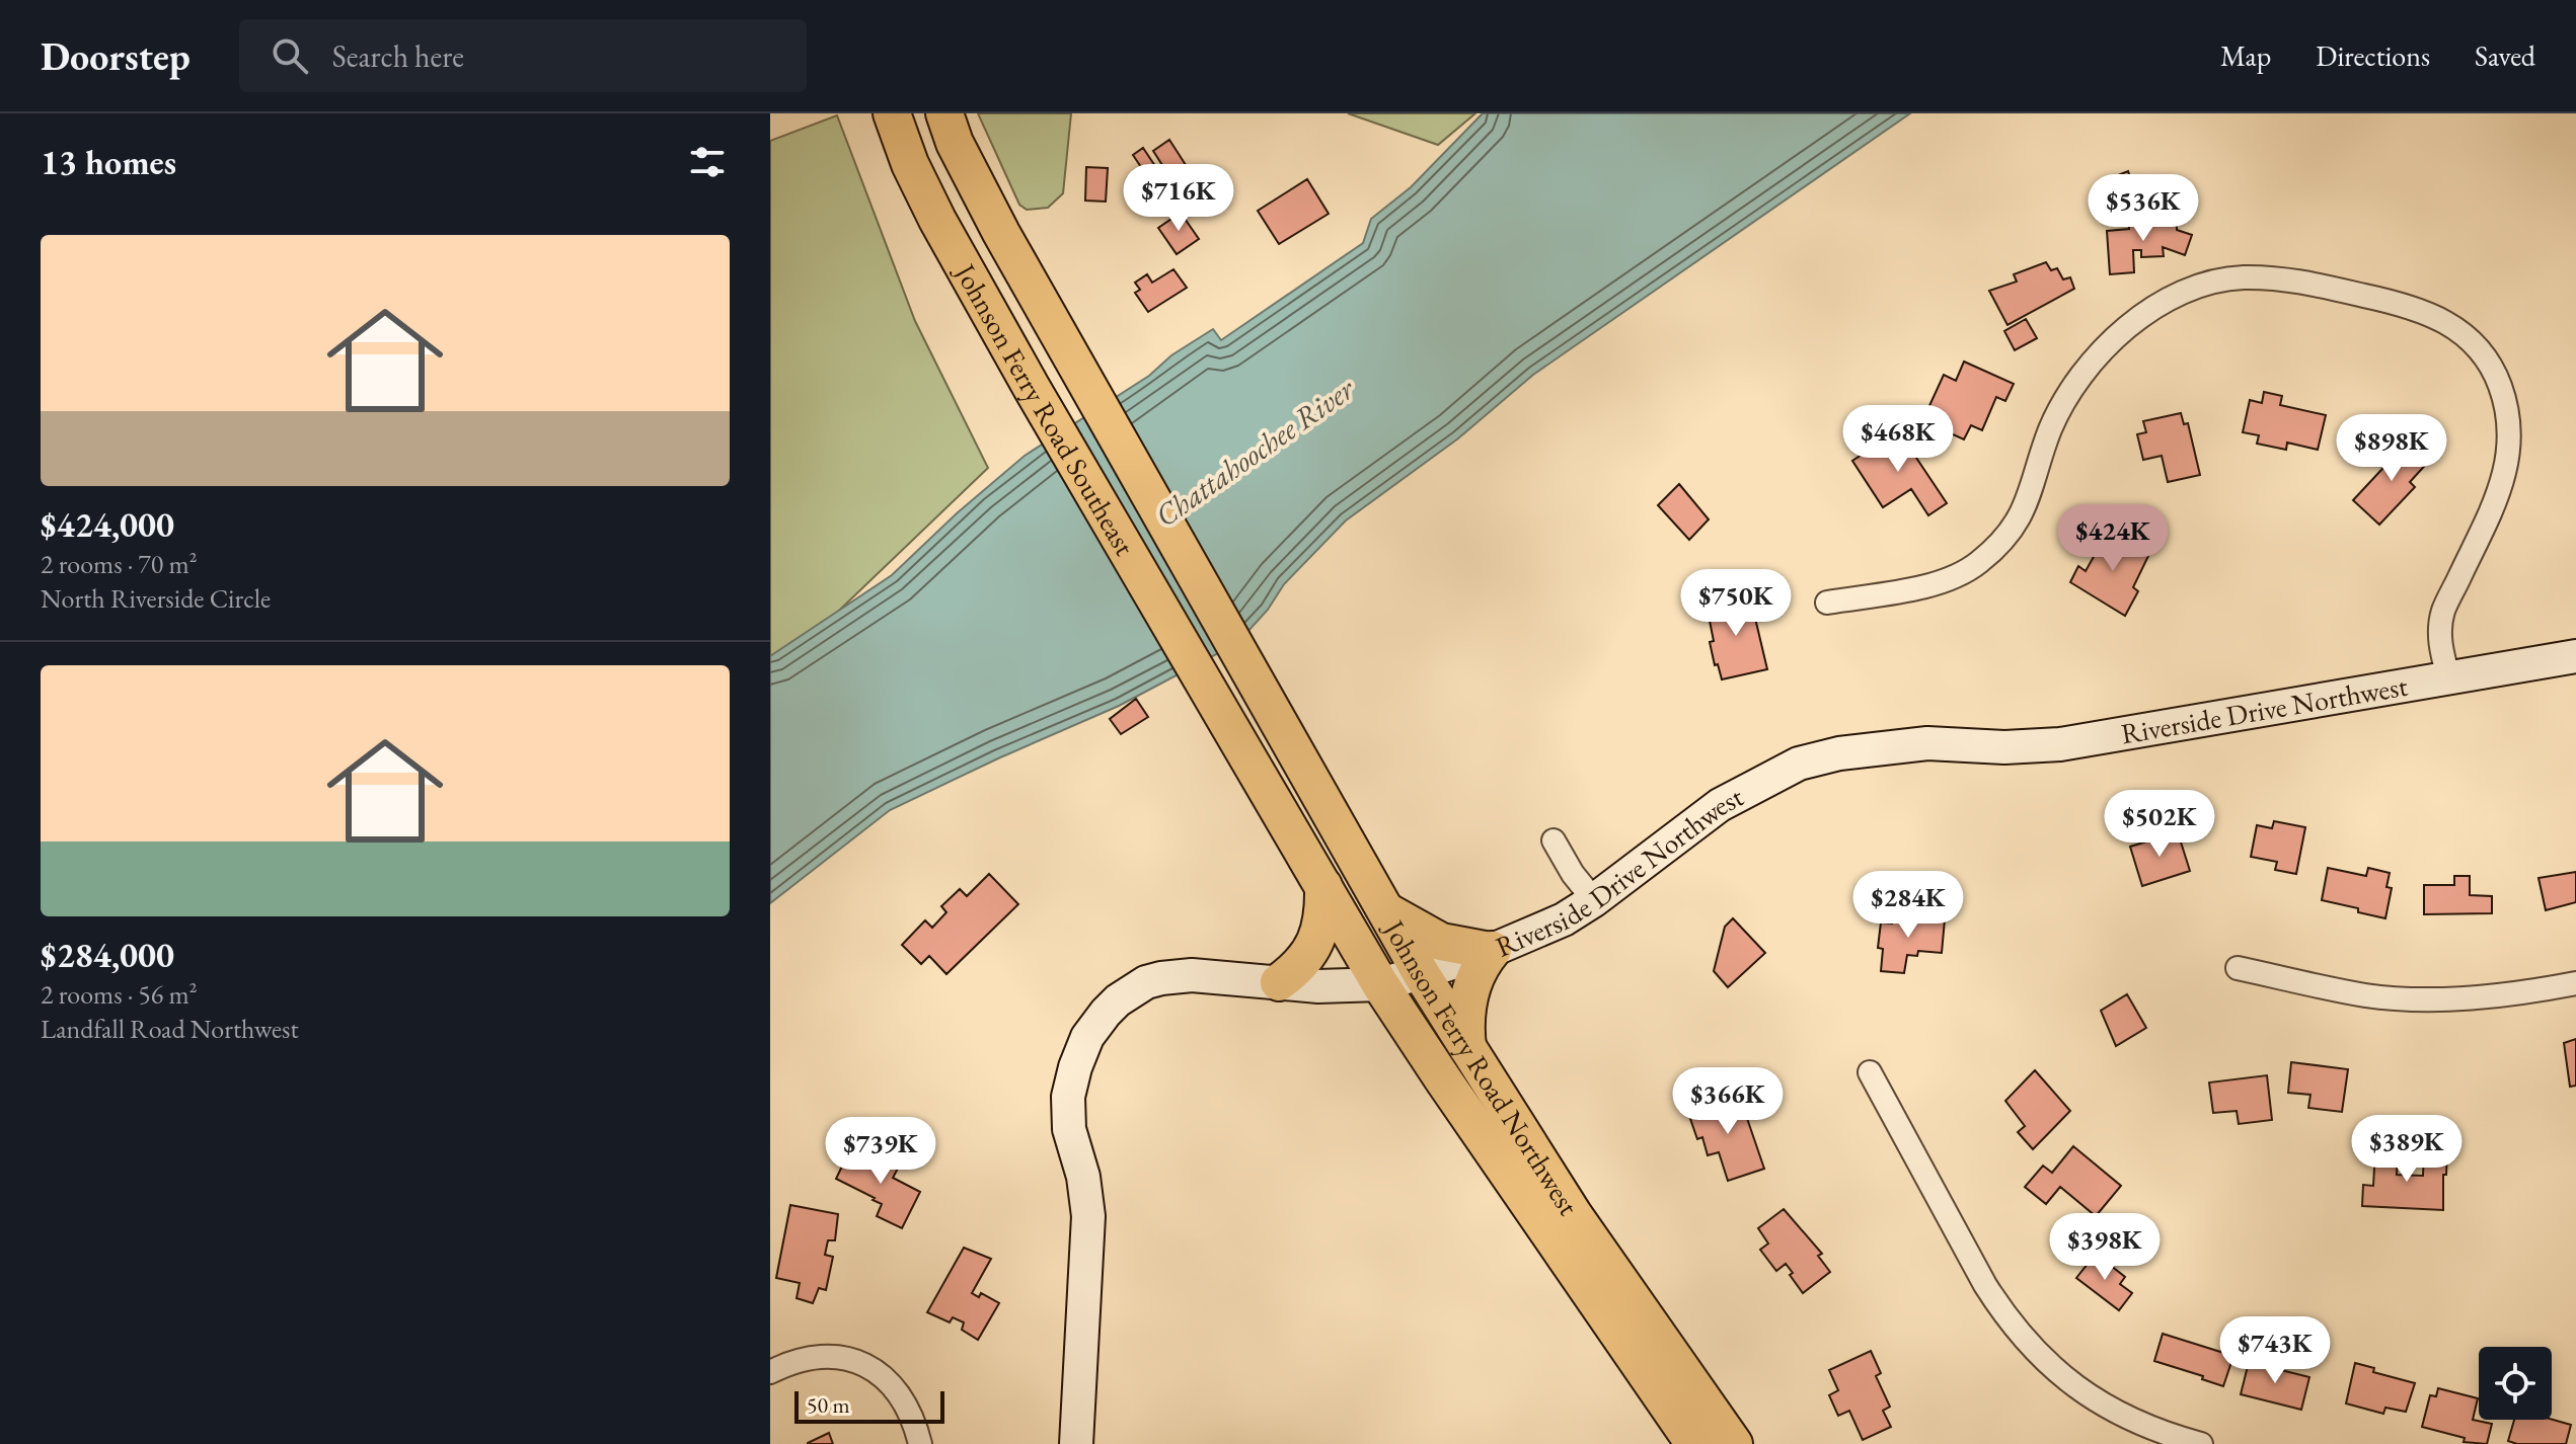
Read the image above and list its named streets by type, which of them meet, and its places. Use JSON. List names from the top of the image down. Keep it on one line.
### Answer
{"streets":{"main road":["Johnson Ferry Road Southeast","Johnson Ferry Road Northwest"],"street":["Riverside Drive Northwest"]},"crossings":[["Johnson Ferry Road Southeast","Johnson Ferry Road Northwest"],["Riverside Drive Northwest","Johnson Ferry Road Northwest"]],"water":["Chattahoochee River"],"scale_bar":"50 m","page":{"header":"Doorstep","search":"Search here","nav":["Map","Directions","Saved"],"heading":"13 homes","price":["$716K","$536K","$468K","$898K","$424K","$750K","$502K","$284K","$366K","$389K","$739K","$398K","$743K"],"list":[{"name":"$424,000","note":"2 rooms · 70 m² · North Riverside Circle"},{"name":"$284,000","note":"2 rooms · 56 m² · Landfall Road Northwest"}],"scale":"50 m"}}
